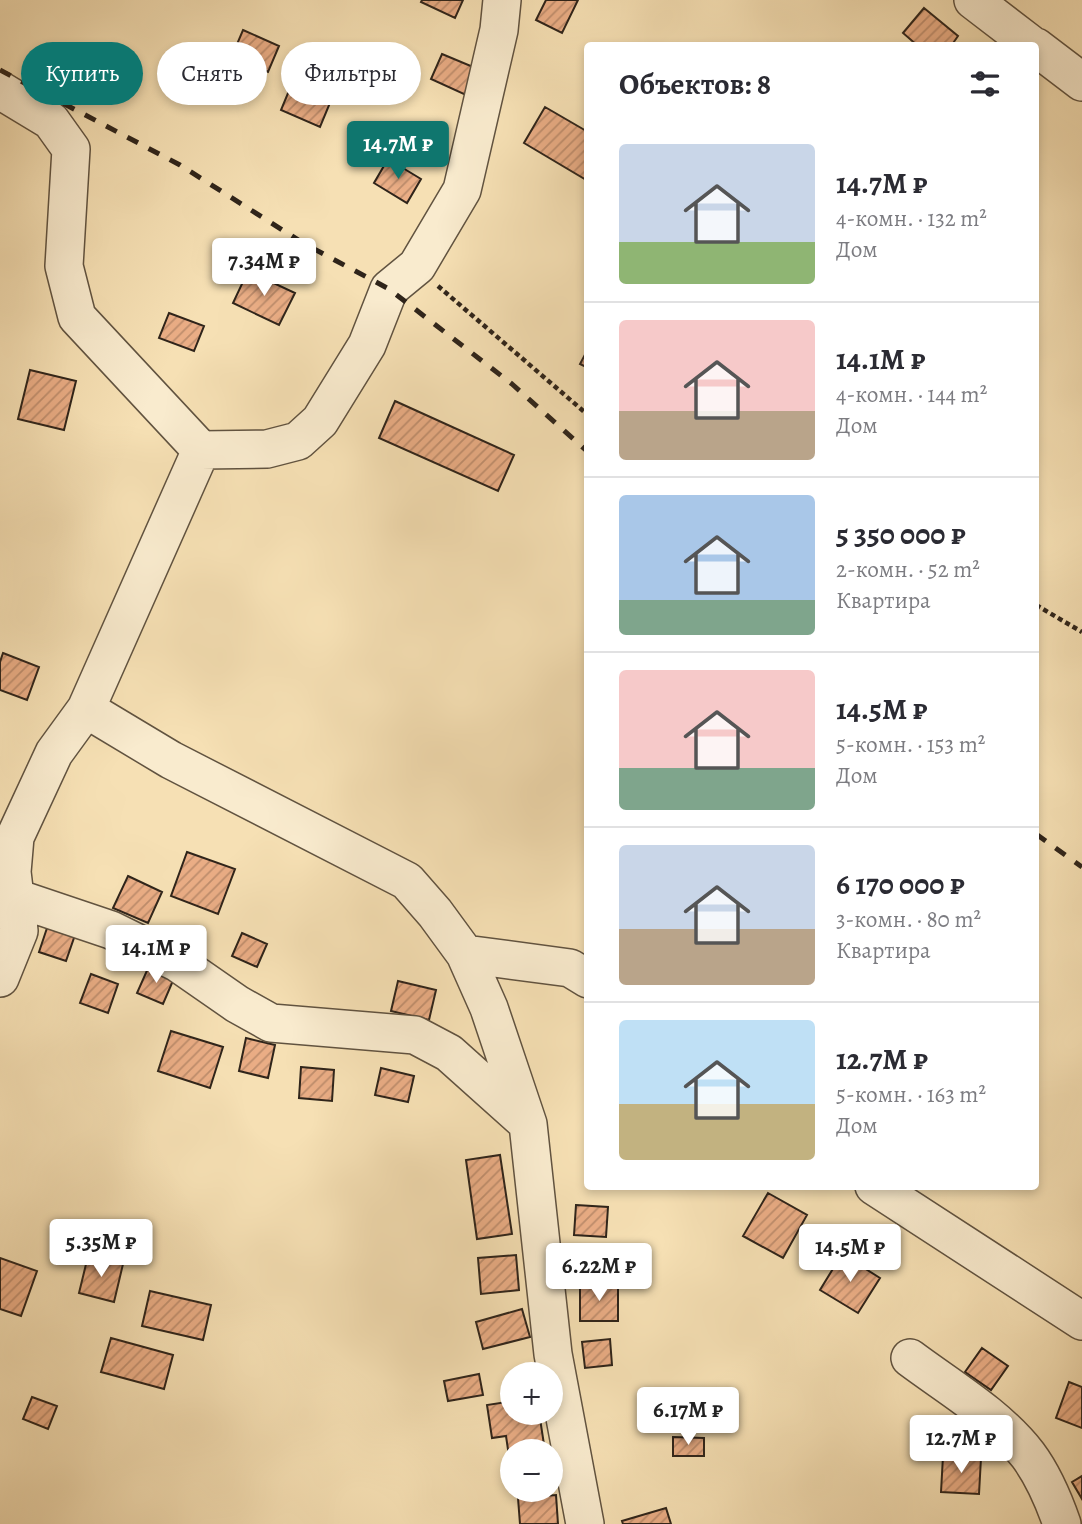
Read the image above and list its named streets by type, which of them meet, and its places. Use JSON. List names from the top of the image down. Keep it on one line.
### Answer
{"page":{"chip":["Купить","Снять","Фильтры"],"heading":"Объектов: 8","price":["14.7M ₽","7.34M ₽","14.1M ₽","5.35M ₽","14.5M ₽","6.22M ₽","6.17M ₽","12.7M ₽"],"list":[{"name":"14.7M ₽","note":"4-комн. · 132 m² · Дом"},{"name":"14.1M ₽","note":"4-комн. · 144 m² · Дом"},{"name":"5 350 000 ₽","note":"2-комн. · 52 m² · Квартира"},{"name":"14.5M ₽","note":"5-комн. · 153 m² · Дом"},{"name":"6 170 000 ₽","note":"3-комн. · 80 m² · Квартира"},{"name":"12.7M ₽","note":"5-комн. · 163 m² · Дом"}],"map_buttons":["+","−"]}}
